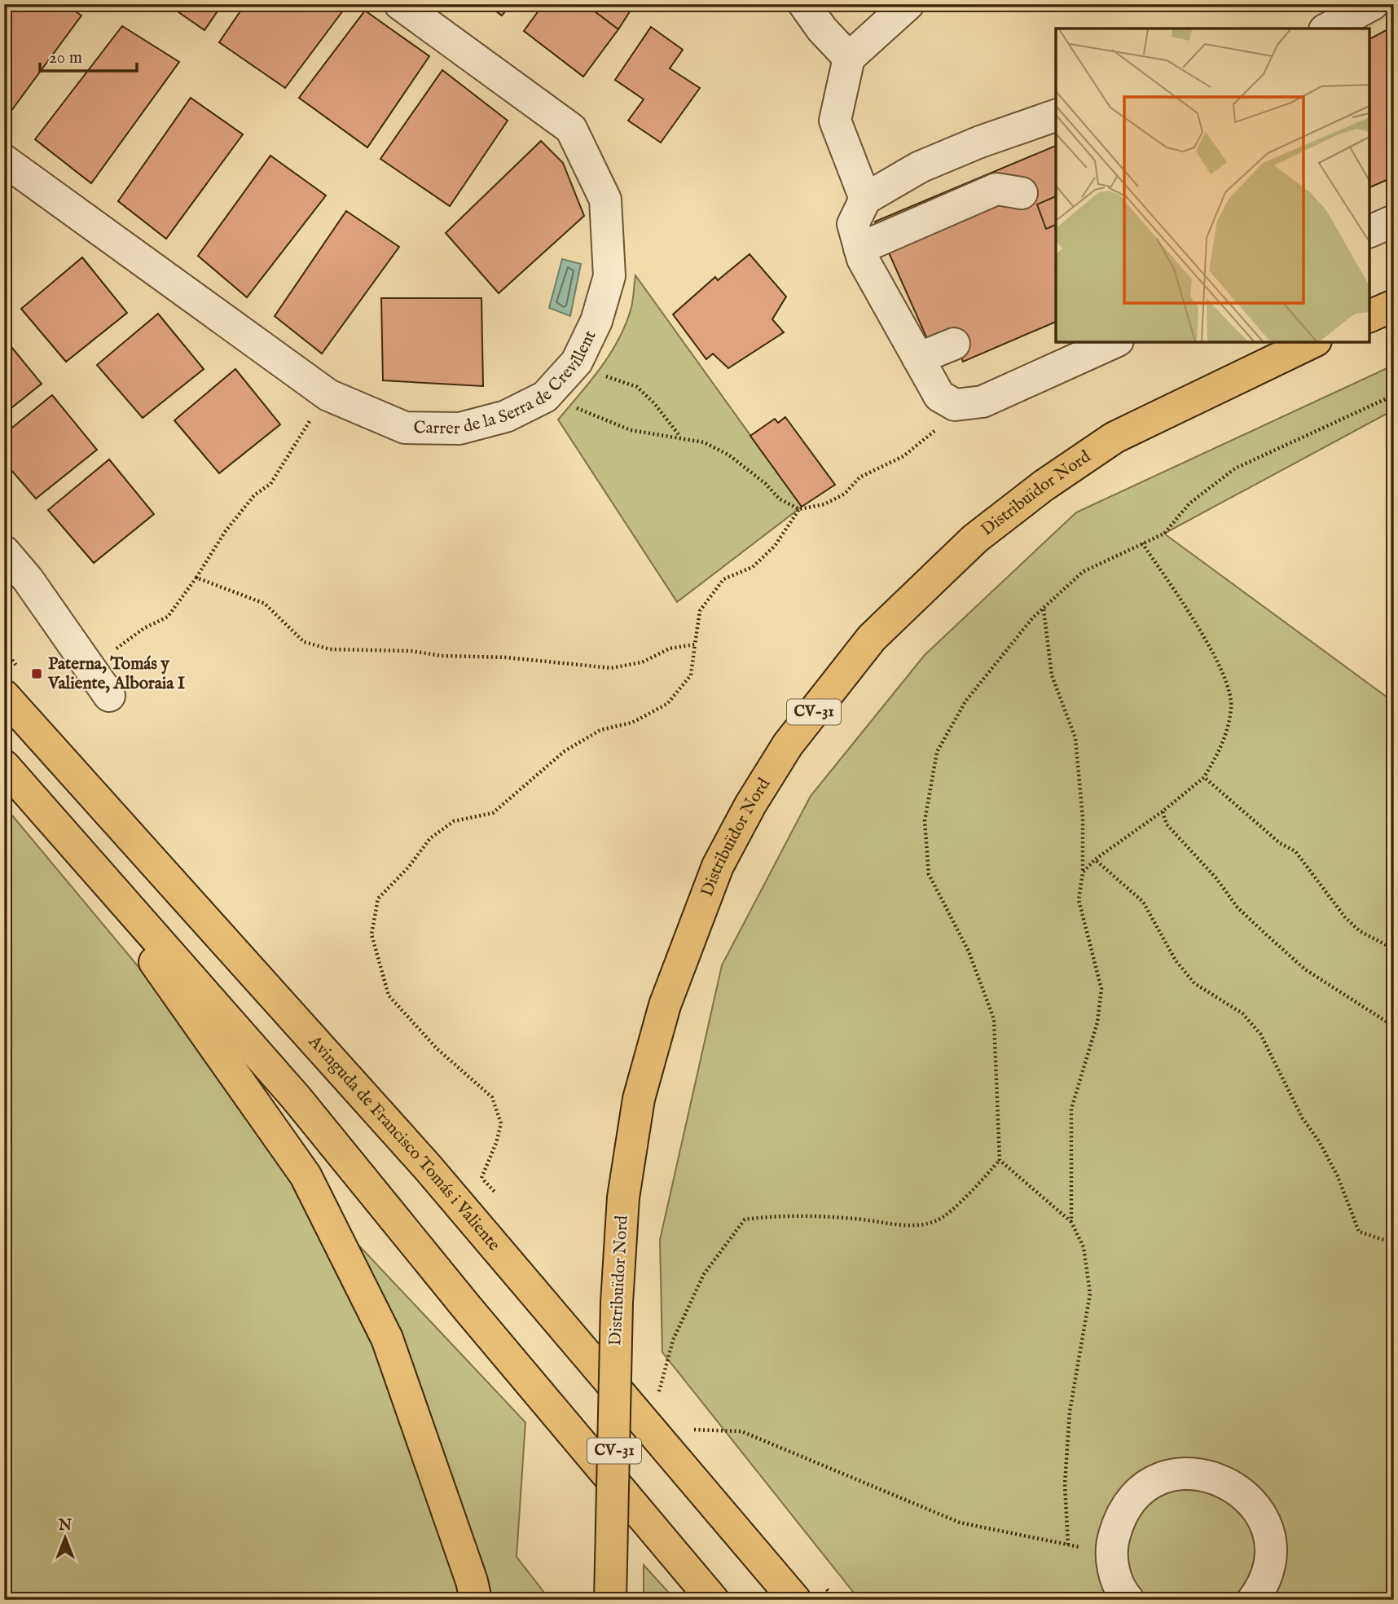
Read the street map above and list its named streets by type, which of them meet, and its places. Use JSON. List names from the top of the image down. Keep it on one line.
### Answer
{"streets":{"main road":["Distribuïdor Nord","CV-31","Avinguda de Francisco Tomás i Valiente"],"street":["Carrer de la Serra de Crevillent"]},"places":{"transit":["Paterna, Tomás y Valiente, Alboraia I"]},"scale_bar":"20 m","north":"top"}
